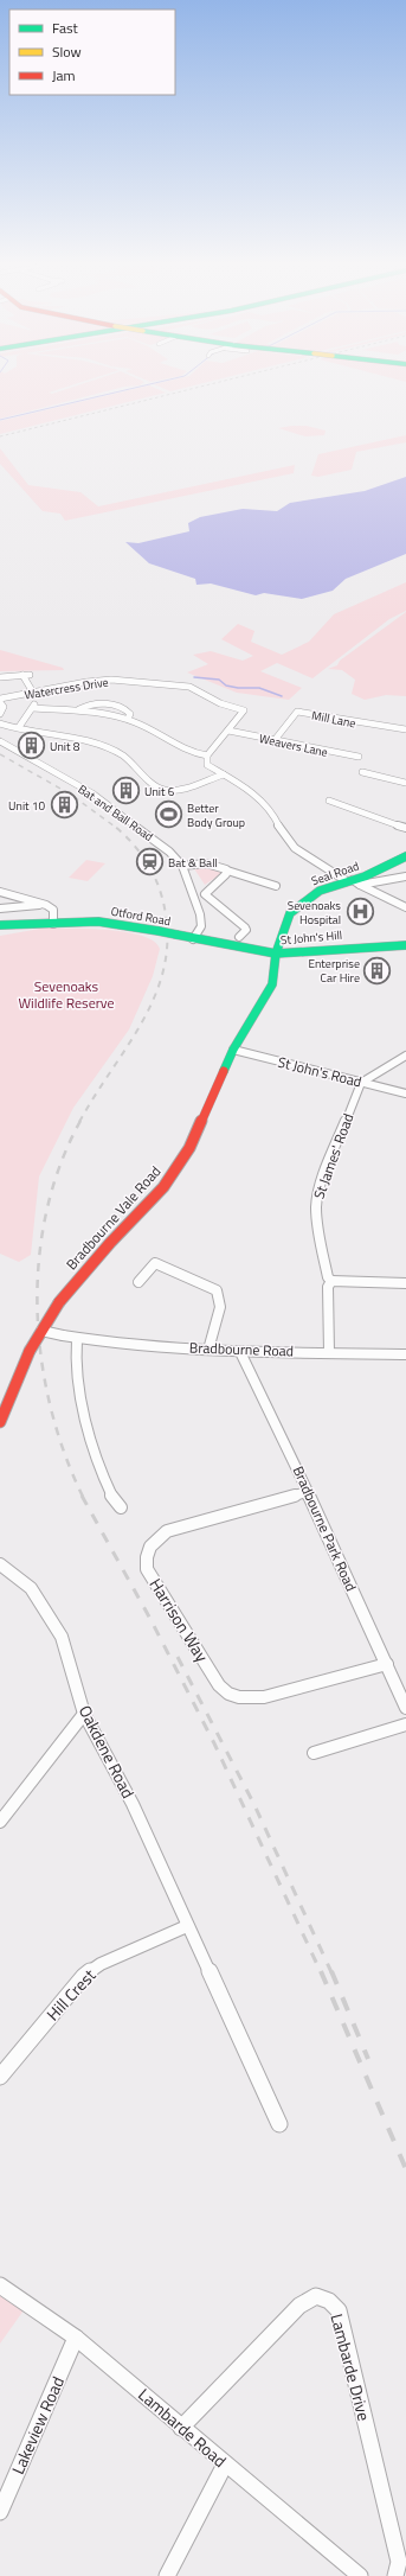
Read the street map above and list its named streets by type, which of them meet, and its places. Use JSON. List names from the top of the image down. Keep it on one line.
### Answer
{"streets":{"main road":["Seal Road","Otford Road","St John's Hill","Bradbourne Vale Road"],"street":["Watercress Drive","Mill Lane","Weavers Lane","Bat and Ball Road","St John's Road","St James' Road","Bradbourne Road","Bradbourne Park Road","Harrison Way","Oakdene Road","Hill Crest","Lambarde Drive","Lakeview Road","Lambarde Road"]},"crossings":[["Watercress Drive","Weavers Lane"],["Mill Lane","Weavers Lane"],["Bat and Ball Road","Otford Road"],["Seal Road","Otford Road"],["Seal Road","St John's Hill"],["Seal Road","Bradbourne Vale Road"],["Otford Road","St John's Hill"],["Otford Road","Bradbourne Vale Road"],["St John's Hill","Bradbourne Vale Road"],["St John's Road","St James' Road"],["St John's Road","Bradbourne Vale Road"],["Bradbourne Vale Road","Bradbourne Road"],["Bradbourne Road","Bradbourne Park Road"],["Bradbourne Park Road","Harrison Way"],["Oakdene Road","Hill Crest"],["Lambarde Drive","Lambarde Road"],["Lakeview Road","Lambarde Road"]],"parks":["Sevenoaks Wildlife Reserve"],"places":{"building":["Unit 8","Unit 6","Unit 10","Enterprise Car Hire"],"sports":["Better Body Group"],"station":["Bat & Ball"],"hospital":["Sevenoaks Hospital"]},"legend":["Fast","Slow","Jam"]}
